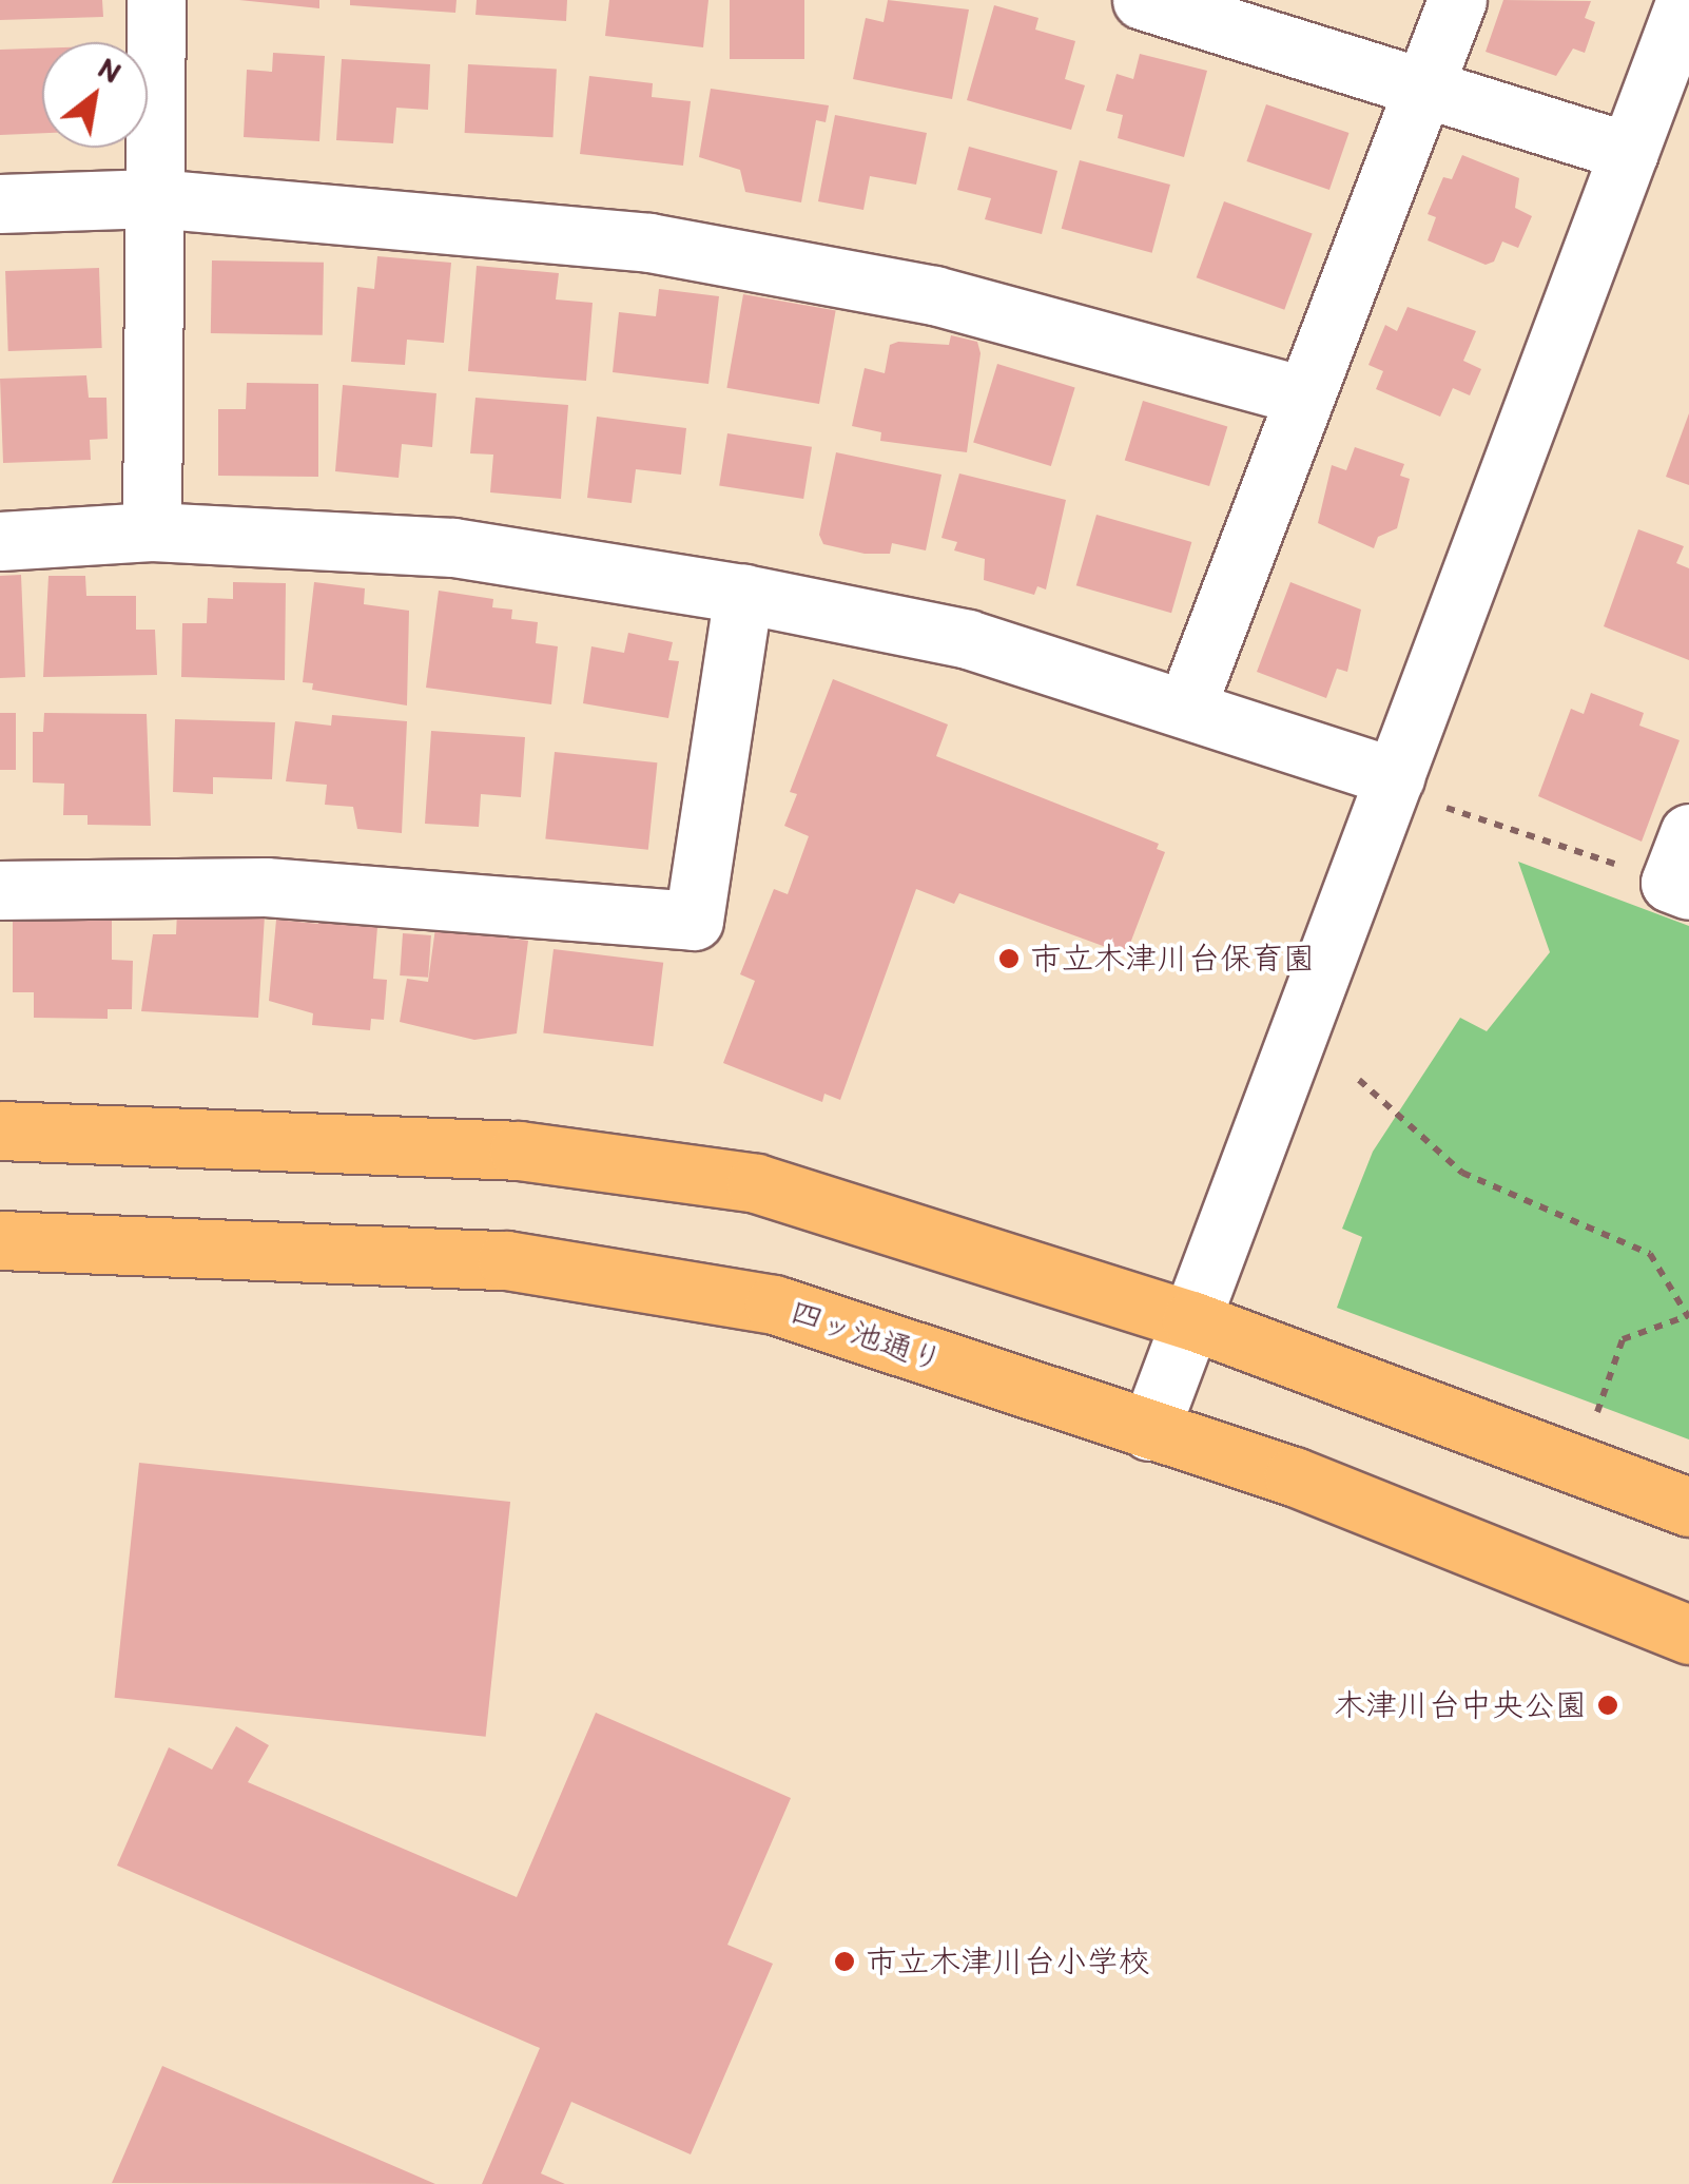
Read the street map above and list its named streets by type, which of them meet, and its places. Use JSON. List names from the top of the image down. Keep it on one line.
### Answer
{"streets":{"main road":["四ッ池通り"]},"places":["市立木津川台保育園","木津川台中央公園","市立木津川台小学校"],"north":"top right"}
